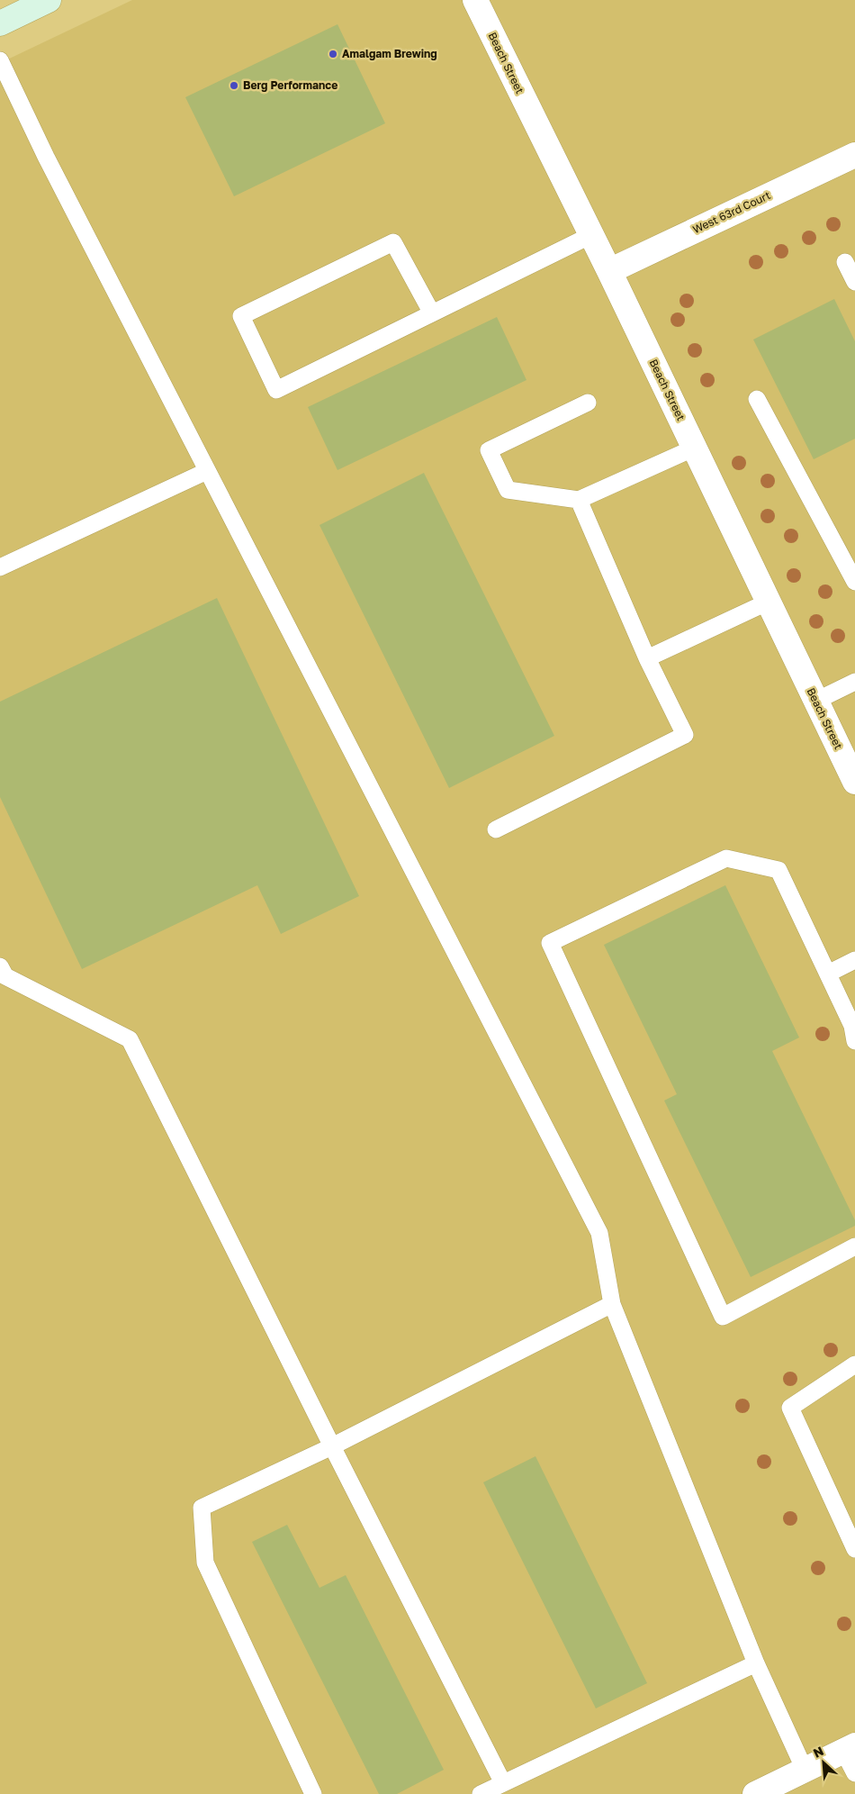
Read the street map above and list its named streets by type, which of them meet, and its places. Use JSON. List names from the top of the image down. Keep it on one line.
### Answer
{"streets":{"street":["Beach Street","West 63rd Court"]},"crossings":[["Beach Street","West 63rd Court"]],"places":["Amalgam Brewing","Berg Performance"],"north":"top left"}
